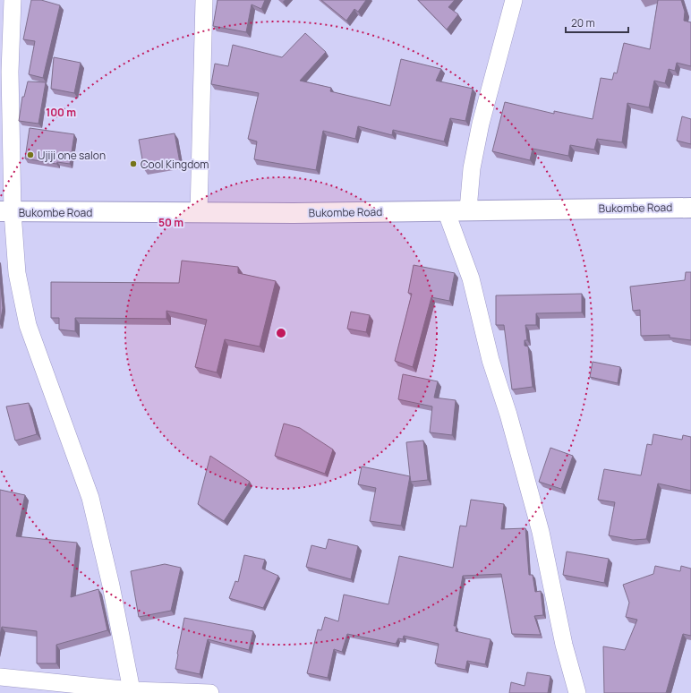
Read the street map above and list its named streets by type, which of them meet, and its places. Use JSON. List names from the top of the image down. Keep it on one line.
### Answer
{"streets":{"main road":["Bukombe Road"]},"places":["Ujiji one salon","Cool Kingdom"],"scale_bar":"20 m","rings":["100 m","50 m"]}
